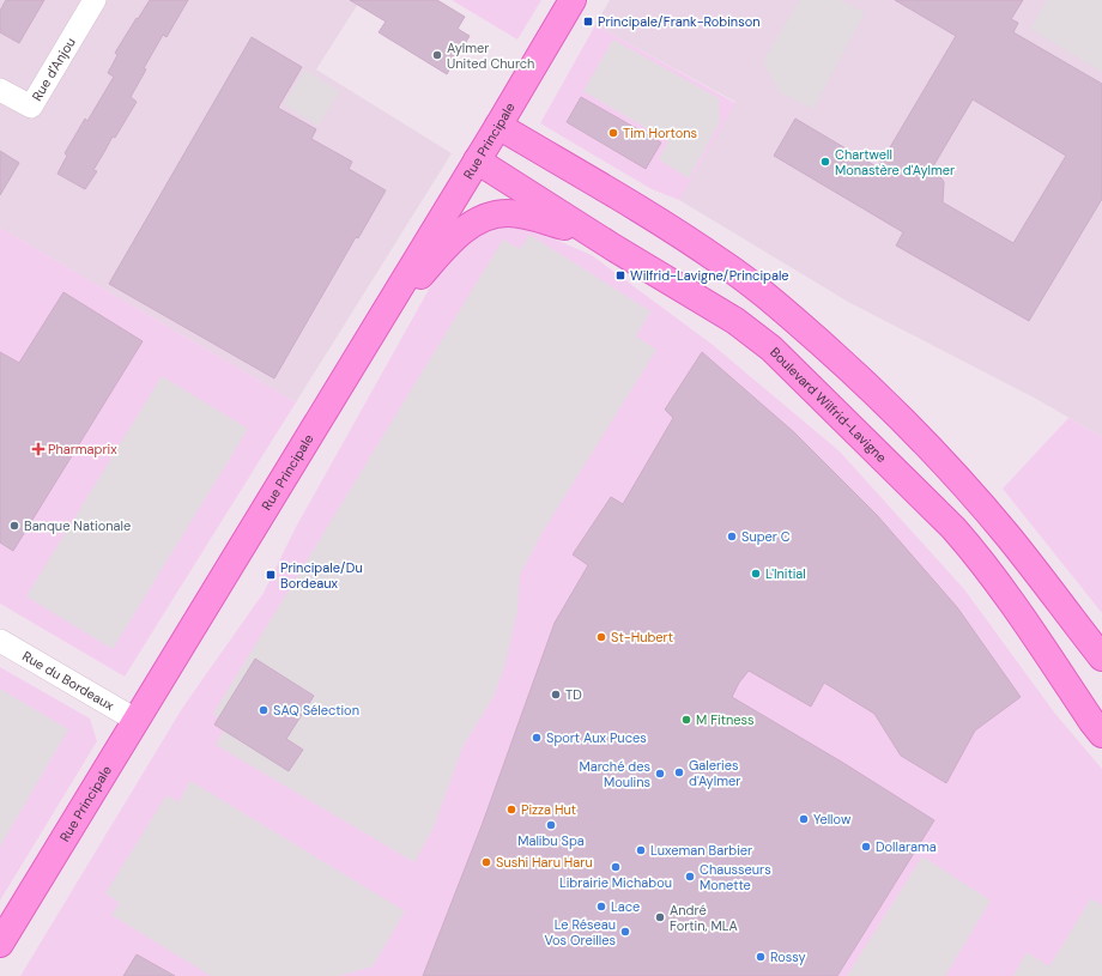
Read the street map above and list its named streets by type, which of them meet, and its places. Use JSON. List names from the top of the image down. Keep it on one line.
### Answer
{"streets":{"main road":["Rue Principale","Boulevard Wilfrid-Lavigne"],"street":["Rue d'Anjou","Rue du Bordeaux"]},"crossings":[["Rue Principale","Boulevard Wilfrid-Lavigne"],["Rue Principale","Rue du Bordeaux"]],"places":{"transit":["Principale/Frank-Robinson","Wilfrid-Lavigne/Principale","Principale/Du Bordeaux"],"other":["Aylmer United Church","Tim Hortons","Chartwell Monastère d'Aylmer","Banque Nationale","Super C","L'Initial","St-Hubert","TD","SAQ Sélection","M Fitness","Sport Aux Puces","Galeries d'Aylmer","Marché des Moulins","Pizza Hut","Yellow","Malibu Spa","Dollarama","Luxeman Barbier","Sushi Haru Haru","Librairie Michabou","Chausseurs Monette","Lace","André Fortin, MLA","Le Réseau Vos Oreilles","Rossy"],"health":["Pharmaprix"]}}
